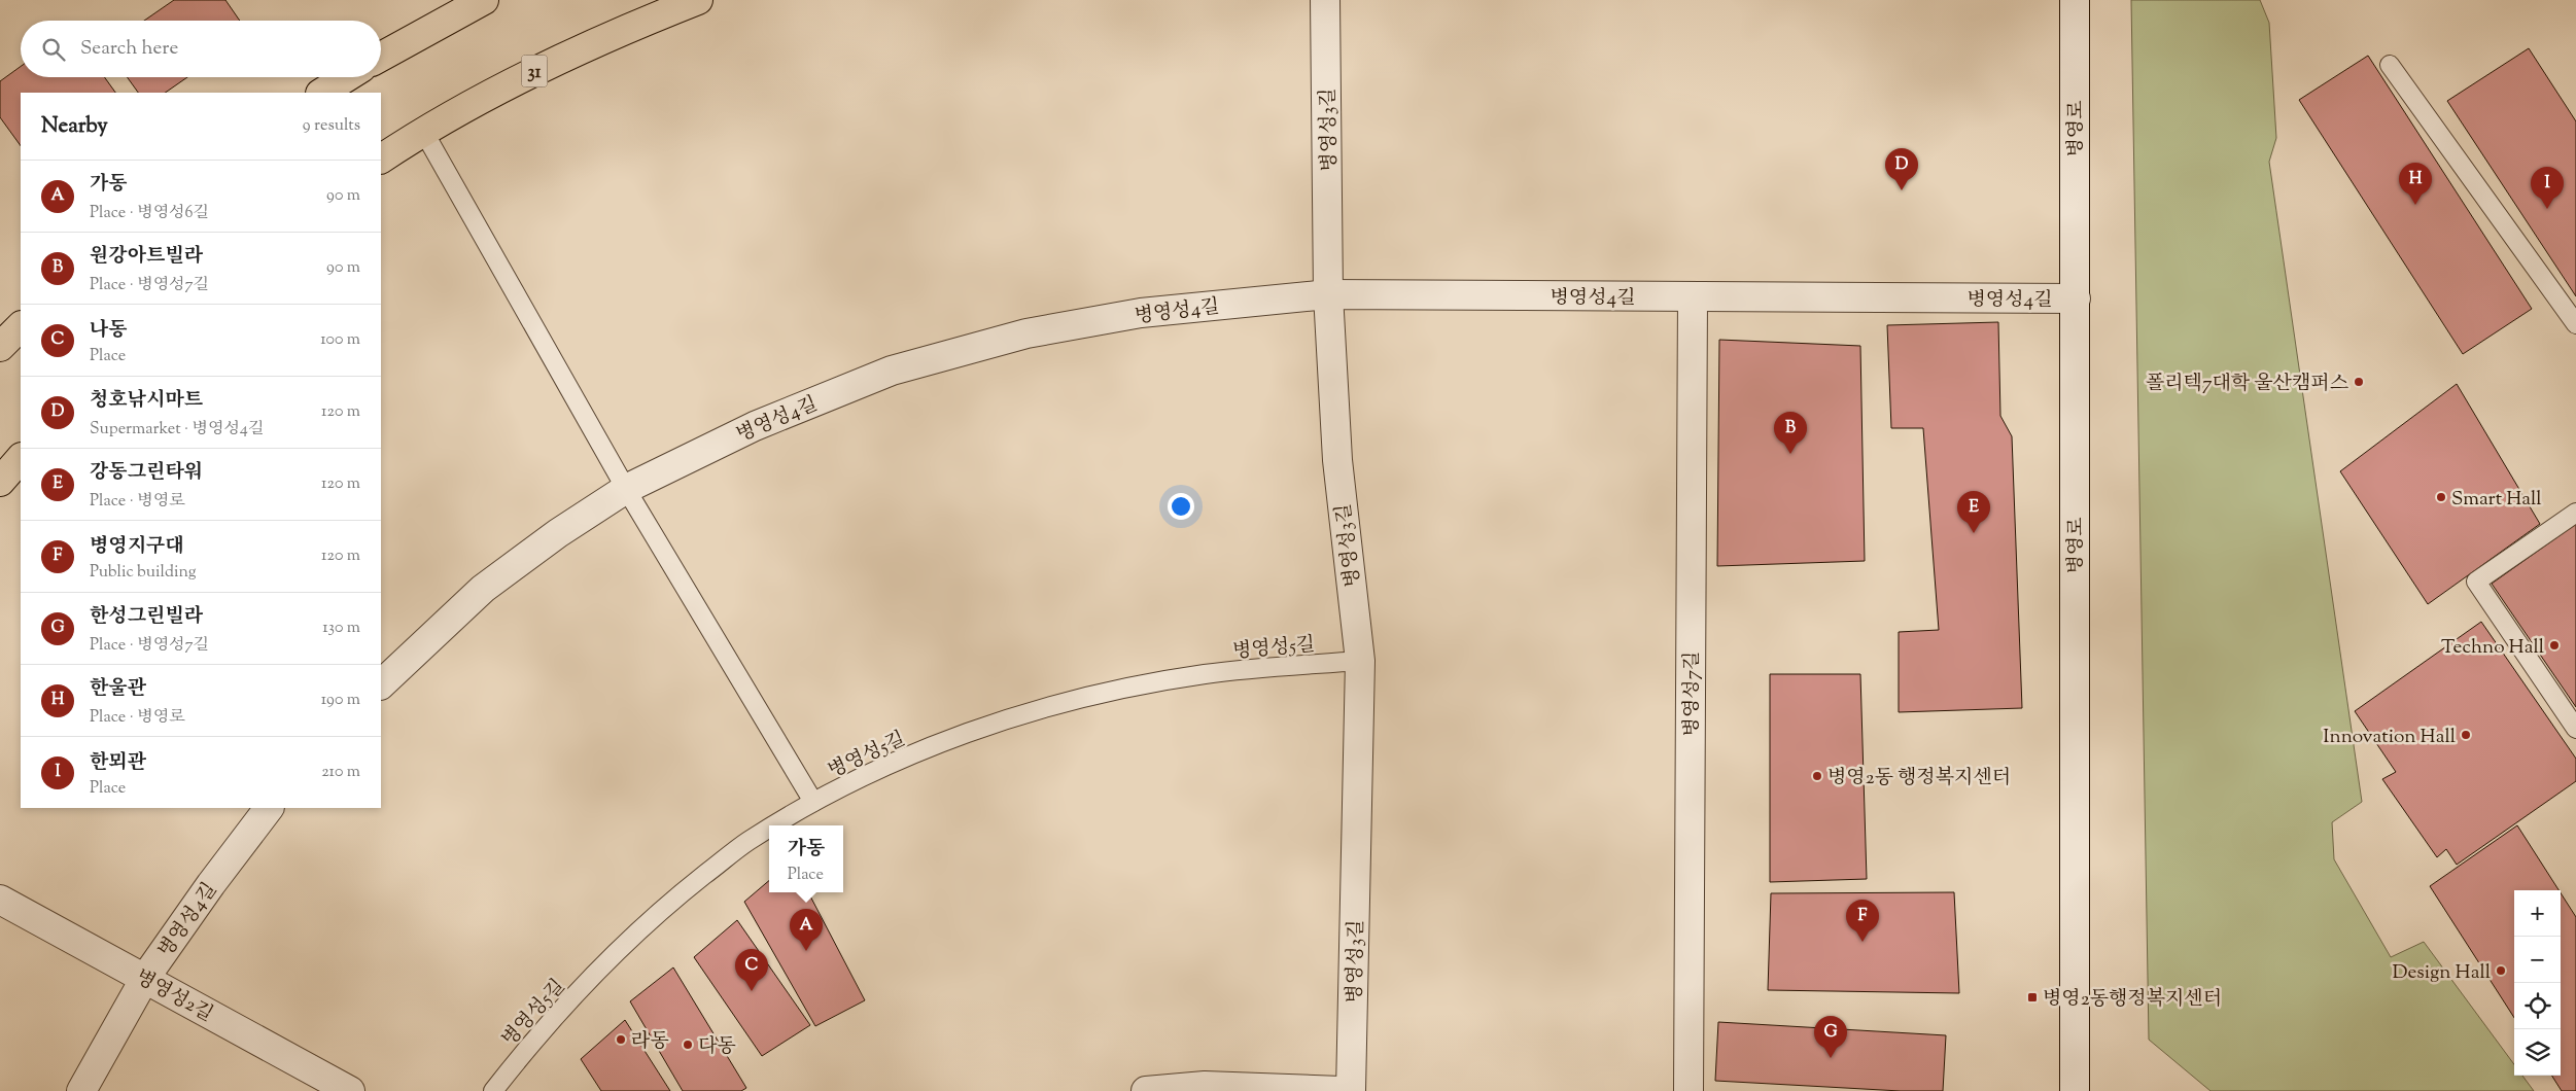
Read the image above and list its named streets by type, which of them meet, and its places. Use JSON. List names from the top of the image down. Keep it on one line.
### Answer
{"streets":{"main road":["31"],"street":["병영로","병영성3길","병영성4길","병영성7길","병영성2길"],"lane":["병영성5길"]},"crossings":[["병영로","병영성4길"],["병영성3길","병영성4길"],["병영성3길","병영성5길"],["병영성4길","병영성7길"],["병영성4길","병영성2길"]],"places":{"other":["폴리텍7대학 울산캠퍼스","Smart Hall","Techno Hall","Innovation Hall","병영2동 행정복지센터","Design Hall","라동","다동"],"transit":["병영2동행정복지센터"]},"page":{"search":"Search here","heading":["Nearby","9 results"],"pins":["D","H","I","B","E","F","A","C","G"],"list":[{"mark":"A","name":"가동","note":"Place · 병영성6길","value":"90 m"},{"mark":"B","name":"원강아트빌라","note":"Place · 병영성7길","value":"90 m"},{"mark":"C","name":"나동","note":"Place","value":"100 m"},{"mark":"D","name":"청호낚시마트","note":"Supermarket · 병영성4길","value":"120 m"},{"mark":"E","name":"강동그린타워","note":"Place · 병영로","value":"120 m"},{"mark":"F","name":"병영지구대","note":"Public building","value":"120 m"},{"mark":"G","name":"한성그린빌라","note":"Place · 병영성7길","value":"130 m"},{"mark":"H","name":"한울관","note":"Place · 병영로","value":"190 m"},{"mark":"I","name":"한뫼관","note":"Place","value":"210 m"}],"popup":["가동","Place"],"map_buttons":["+","−"]}}
